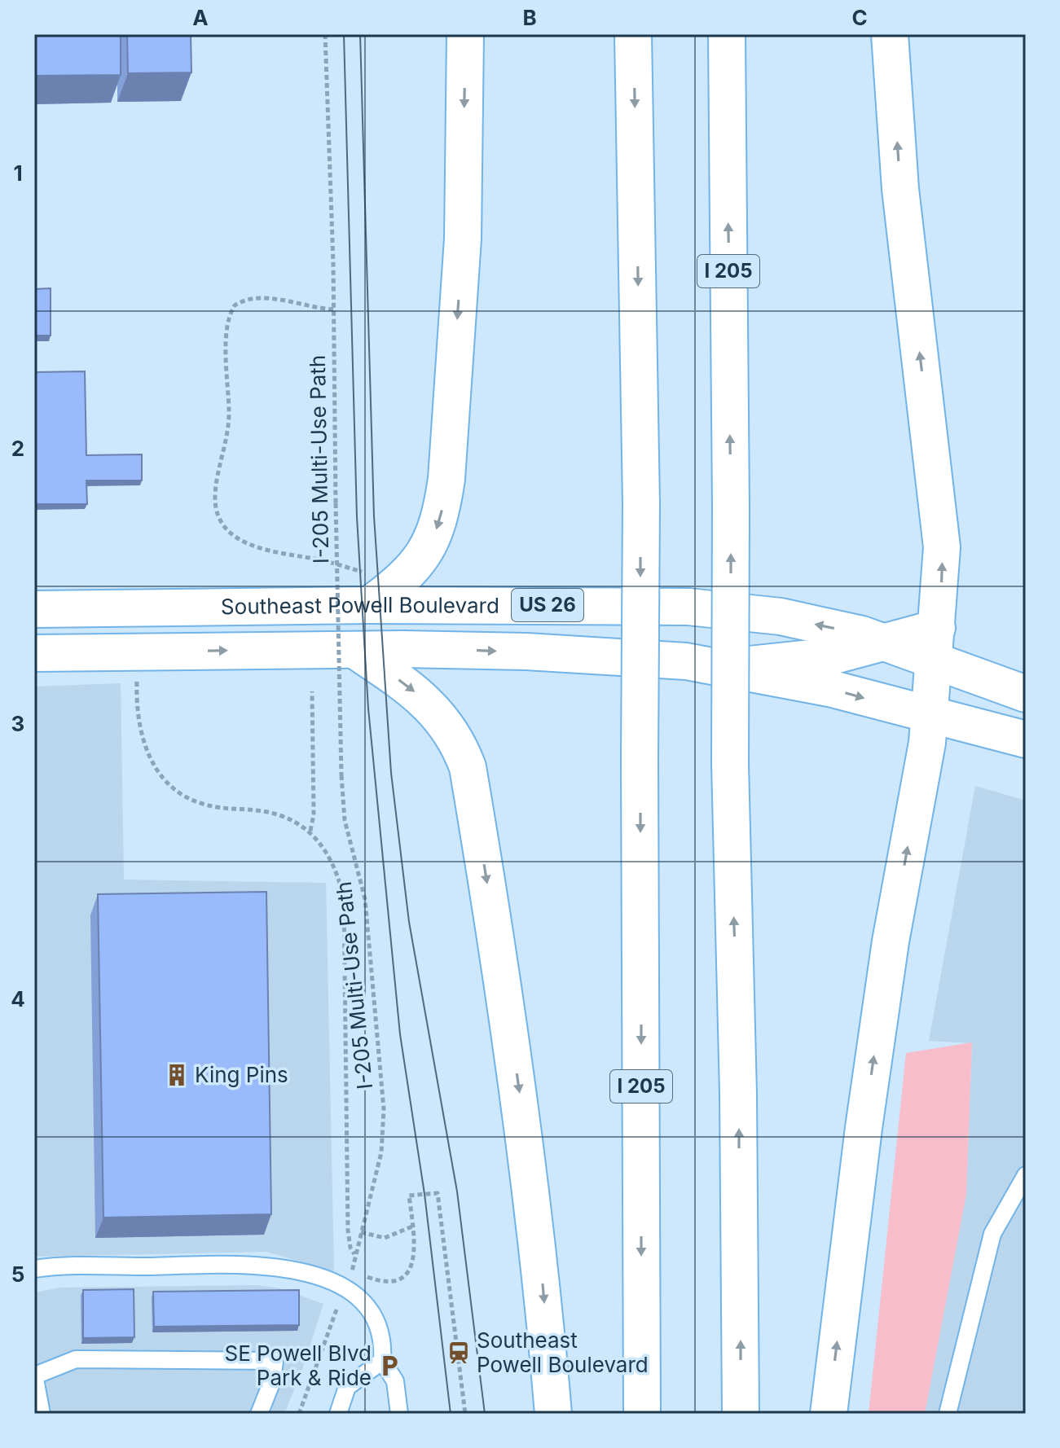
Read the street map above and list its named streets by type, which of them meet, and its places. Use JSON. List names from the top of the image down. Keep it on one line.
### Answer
{"streets":{"main road":["I 205","US 26","Southeast Powell Boulevard"],"path":["I-205 Multi-Use Path"]},"places":{"building":["King Pins"],"station":["Southeast Powell Boulevard"],"parking":["SE Powell Blvd Park & Ride"]},"grid":{"columns":["A","B","C"],"rows":["1","2","3","4","5"]}}
